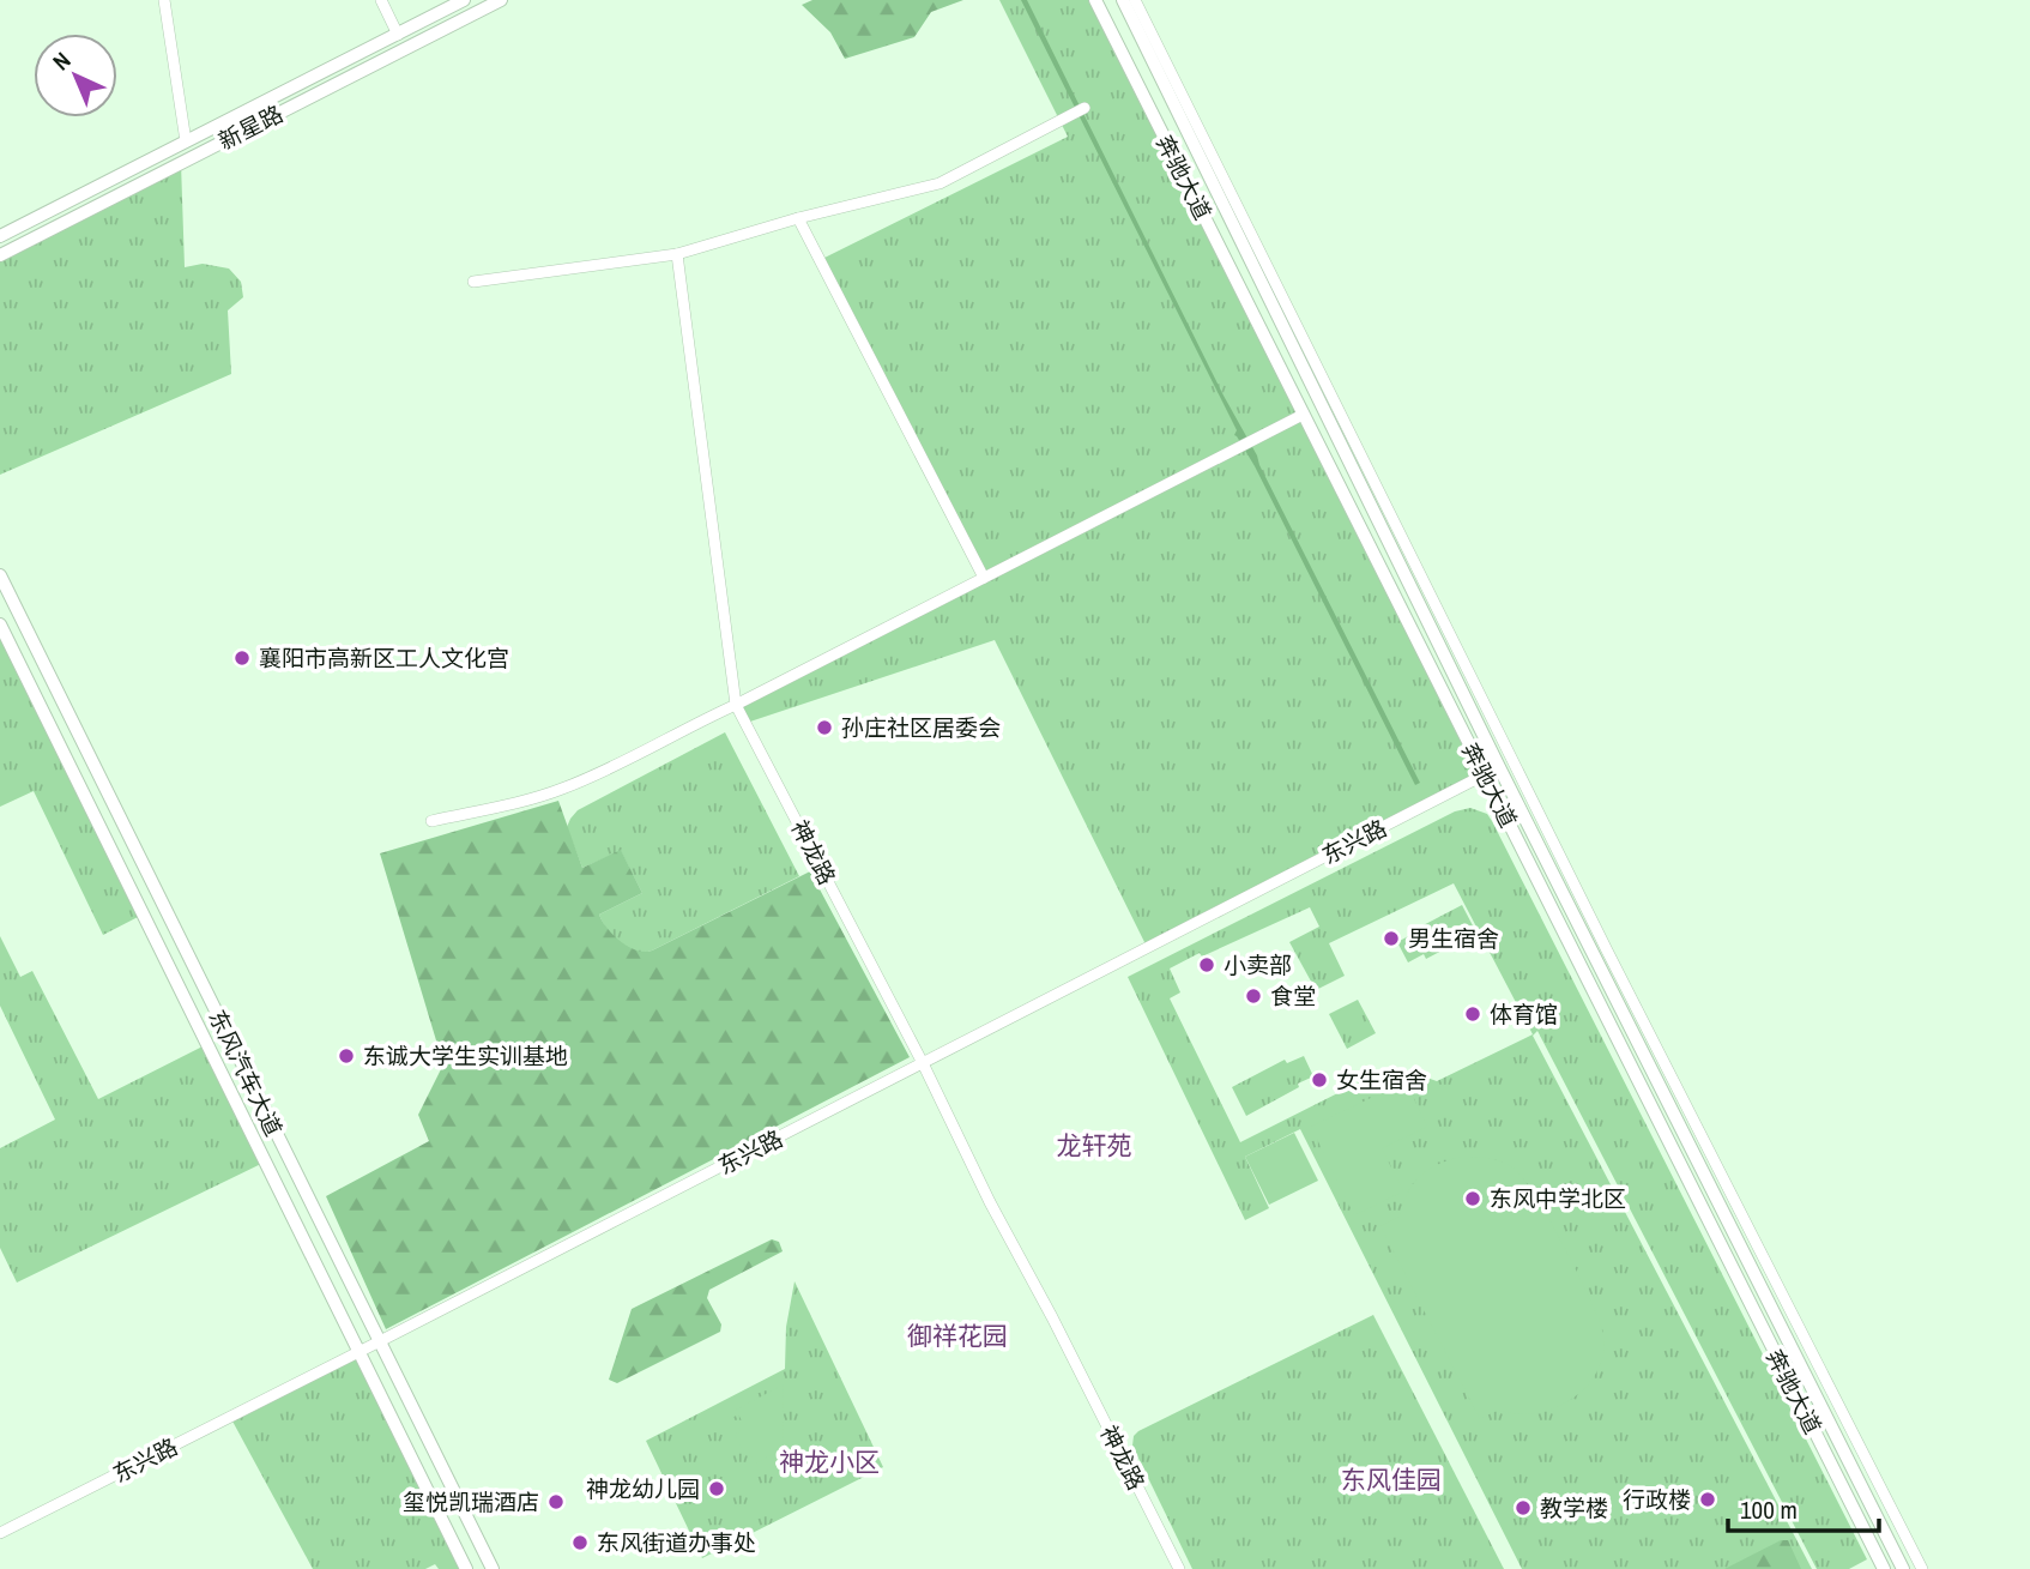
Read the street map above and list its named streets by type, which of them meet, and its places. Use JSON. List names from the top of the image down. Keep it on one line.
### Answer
{"streets":{"main road":["新星路","奔驰大道","东风汽车大道"],"street":["东兴路","神龙路"]},"crossings":[["奔驰大道","东兴路"],["东兴路","神龙路"],["东兴路","东风汽车大道"]],"districts":["龙轩苑","御祥花园","神龙小区","东风佳园"],"places":["襄阳市高新区工人文化宫","孙庄社区居委会","男生宿舍","小卖部","食堂","体育馆","东诚大学生实训基地","女生宿舍","东风中学北区","神龙幼儿园","行政楼","玺悦凯瑞酒店","教学楼","东风街道办事处"],"scale_bar":"100 m","north":"top left"}
